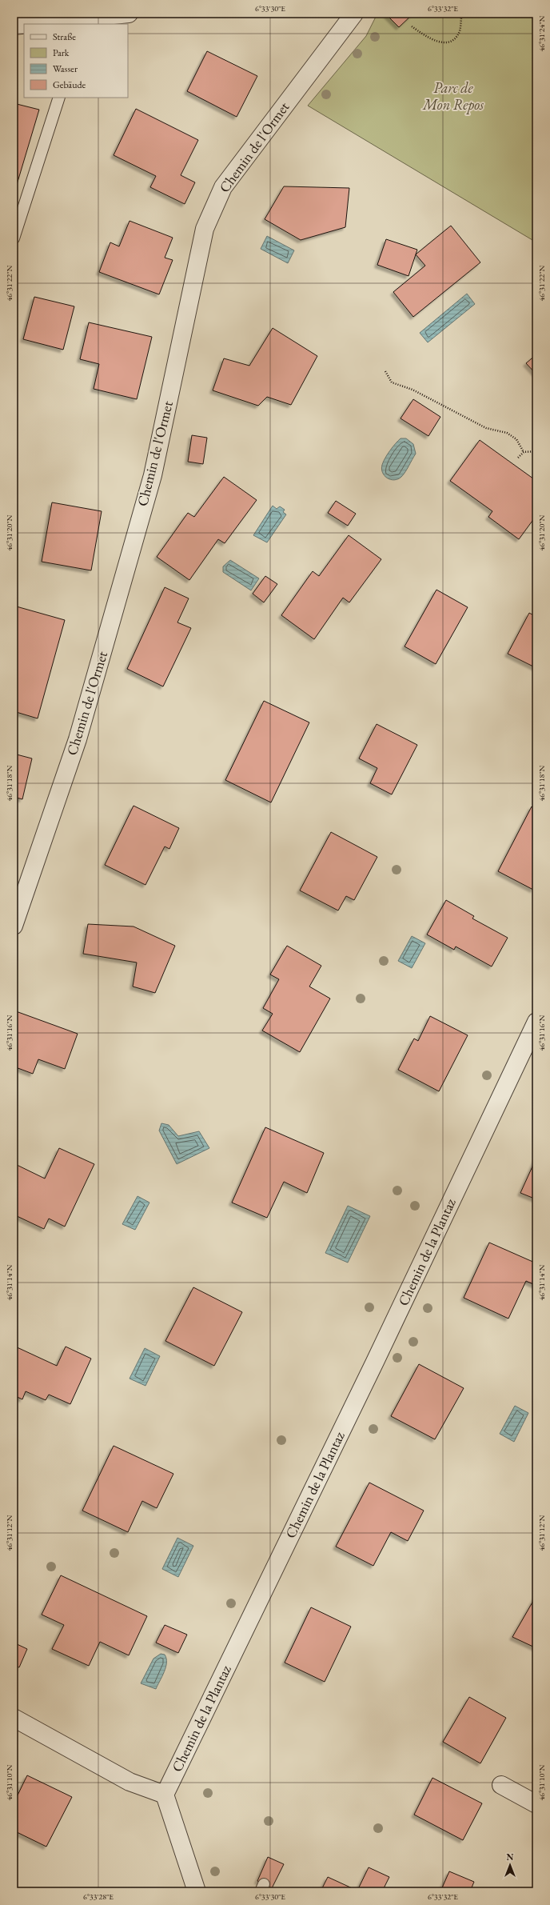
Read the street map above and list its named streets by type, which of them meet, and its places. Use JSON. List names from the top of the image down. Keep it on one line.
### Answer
{"streets":{"street":["Chemin de l'Ormet","Chemin de la Plantaz"]},"parks":["Parc de Mon Repos"],"legend":["Straße","Park","Wasser","Gebäude"],"north":"top","coordinates":["6°33'30\"E","6°33'32\"E","46°31'24\"N","46°31'22\"N","46°31'20\"N","46°31'18\"N","46°31'16\"N","46°31'14\"N","46°31'12\"N","46°31'10\"N","6°33'28\"E"]}
